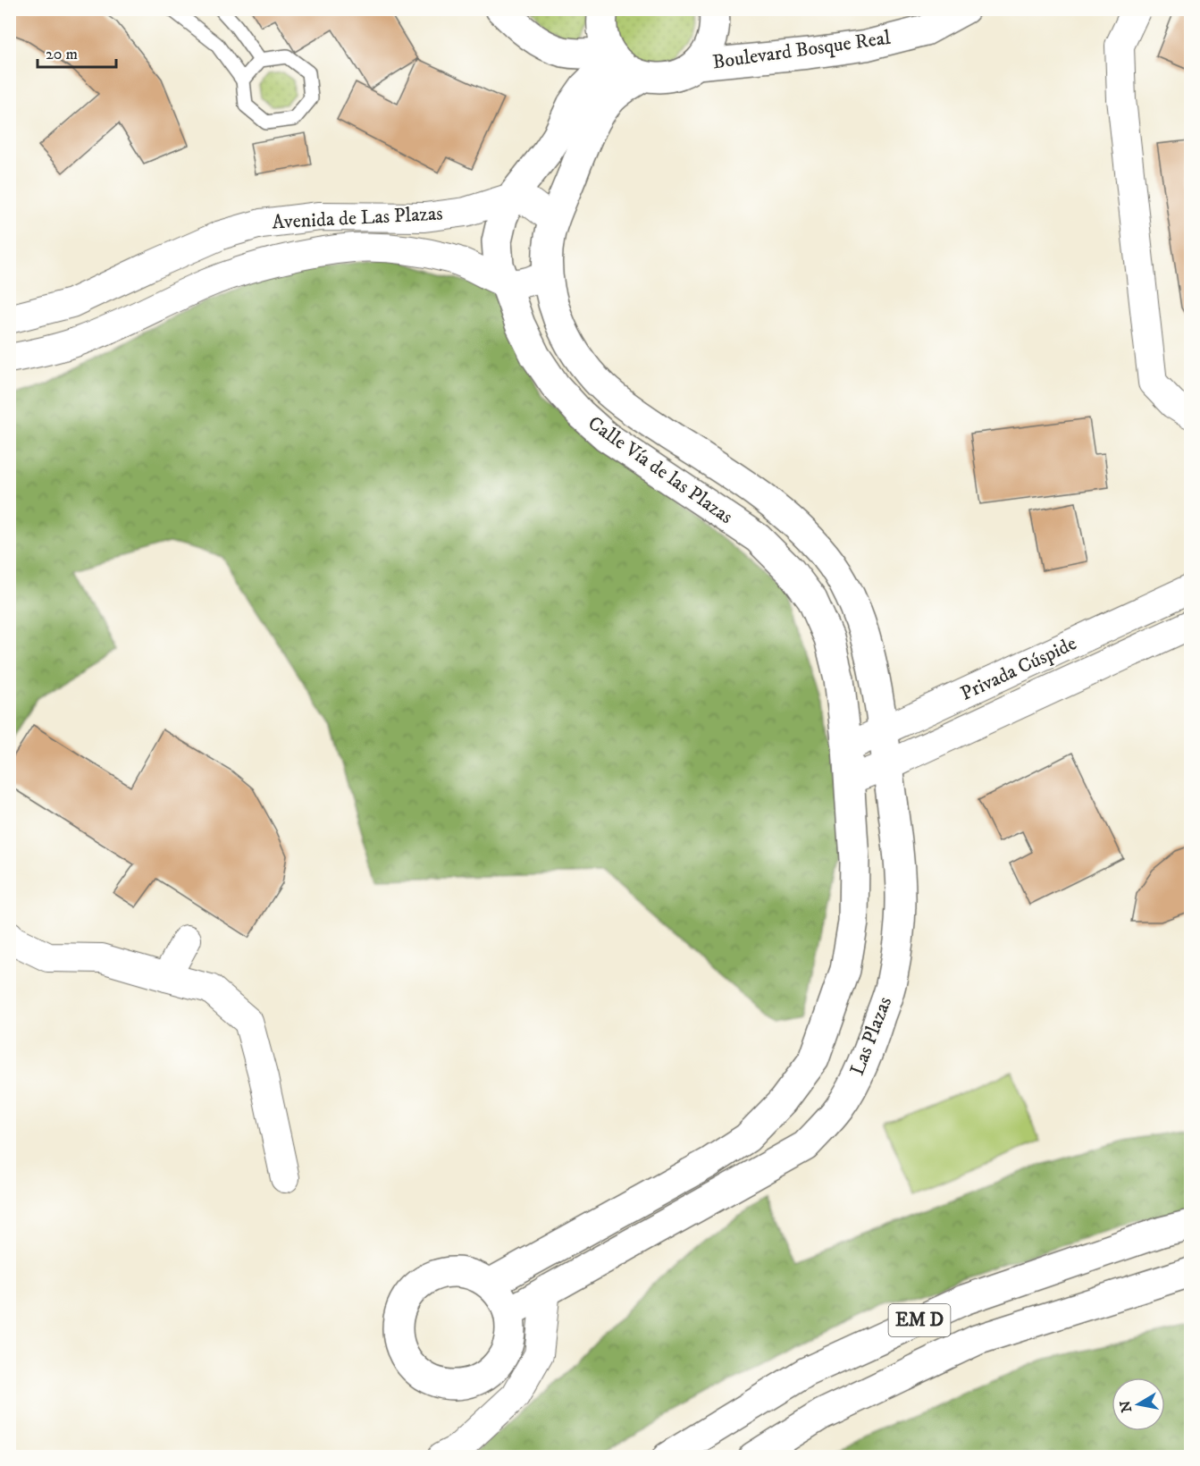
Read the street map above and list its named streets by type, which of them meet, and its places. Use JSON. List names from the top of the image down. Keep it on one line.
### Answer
{"streets":{"main road":["Boulevard Bosque Real","Calle Vía de las Plazas","Las Plazas","EM D"],"street":["Avenida de Las Plazas","Privada Cúspide"]},"crossings":[["Avenida de Las Plazas","Calle Vía de las Plazas"],["Calle Vía de las Plazas","Privada Cúspide"],["Calle Vía de las Plazas","Las Plazas"],["Privada Cúspide","Las Plazas"]],"scale_bar":"20 m","north":"left"}
